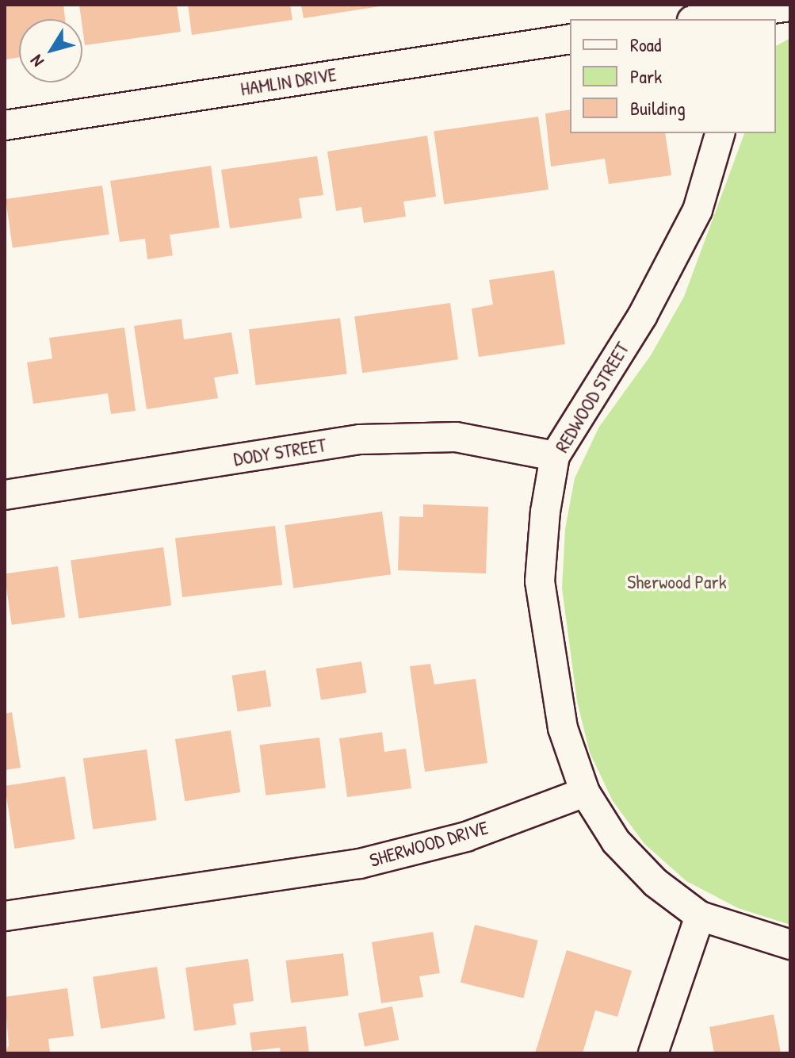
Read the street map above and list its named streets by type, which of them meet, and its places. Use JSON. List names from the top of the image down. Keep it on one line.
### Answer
{"streets":{"street":["HAMLIN DRIVE","REDWOOD STREET","DODY STREET","SHERWOOD DRIVE"]},"crossings":[["REDWOOD STREET","DODY STREET"],["REDWOOD STREET","SHERWOOD DRIVE"]],"parks":["Sherwood Park"],"legend":["Road","Park","Building"],"north":"bottom left"}
